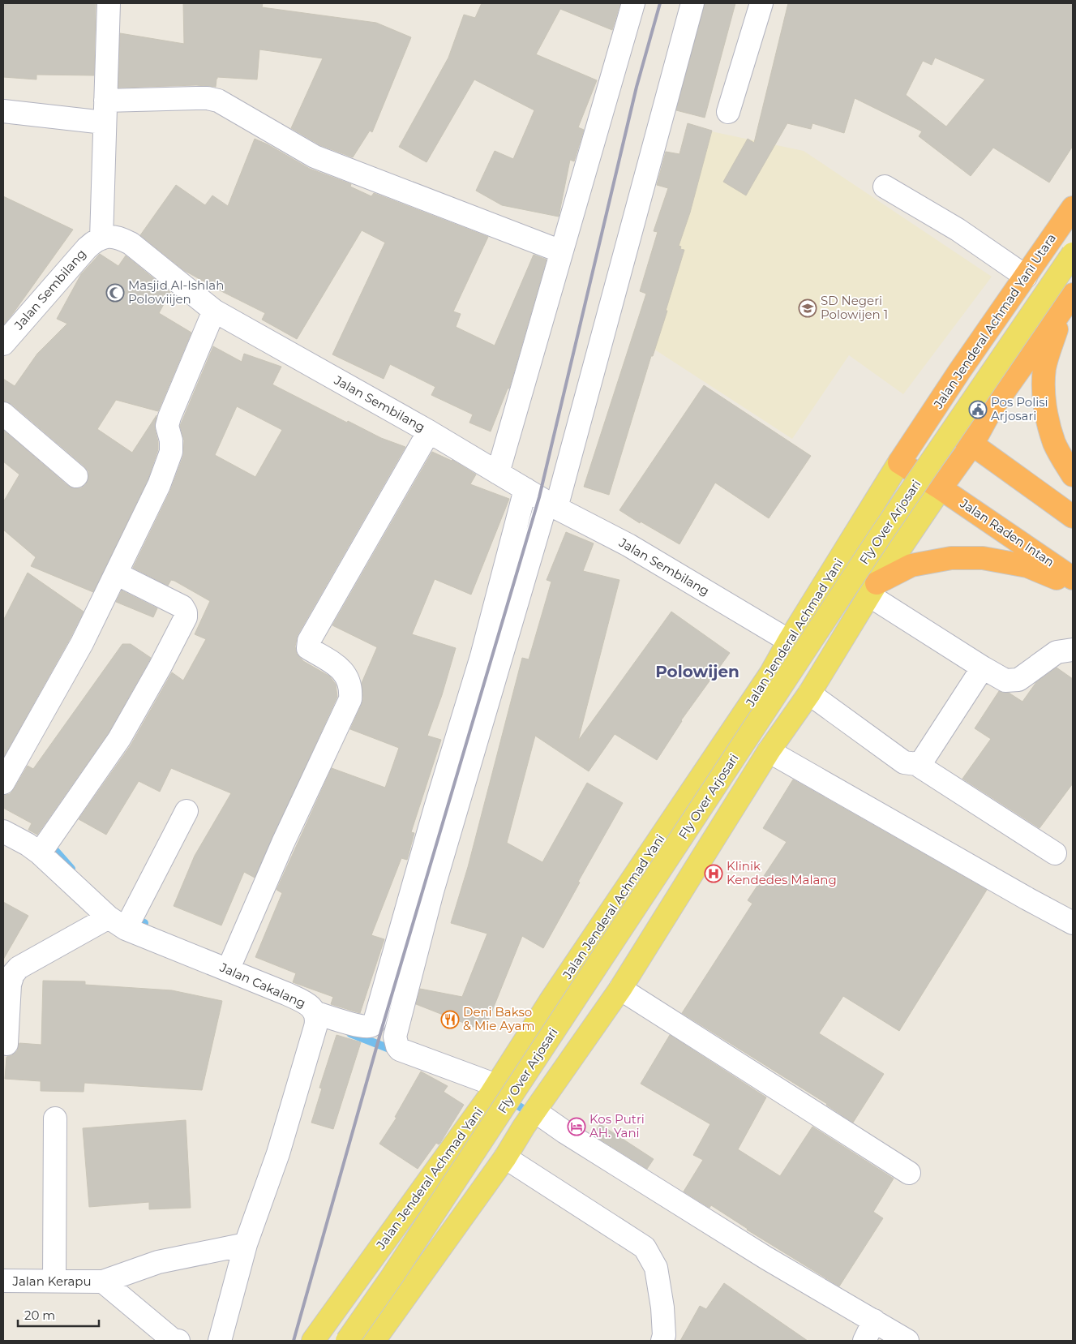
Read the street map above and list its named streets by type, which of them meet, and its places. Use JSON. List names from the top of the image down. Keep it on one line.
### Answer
{"streets":{"highway":["Jalan Jenderal Achmad Yani Utara","Jalan Raden Intan"],"main road":["Fly Over Arjosari","Jalan Jenderal Achmad Yani"],"street":["Jalan Sembilang","Jalan Cakalang","Jalan Kerapu"]},"crossings":[["Jalan Sembilang","Jalan Jenderal Achmad Yani"],["Jalan Jenderal Achmad Yani Utara","Jalan Raden Intan"],["Jalan Jenderal Achmad Yani Utara","Jalan Jenderal Achmad Yani"],["Jalan Raden Intan","Jalan Jenderal Achmad Yani"]],"districts":["Polowijen"],"places":{"mosque":["Masjid Al-Ishlah Polowiijen"],"school or university":["SD Negeri Polowijen 1"],"public building":["Pos Polisi Arjosari"],"hospital":["Klinik Kendedes Malang"],"restaurant":["Deni Bakso & Mie Ayam"],"hotel":["Kos Putri AH. Yani"]},"scale_bar":"20 m"}
